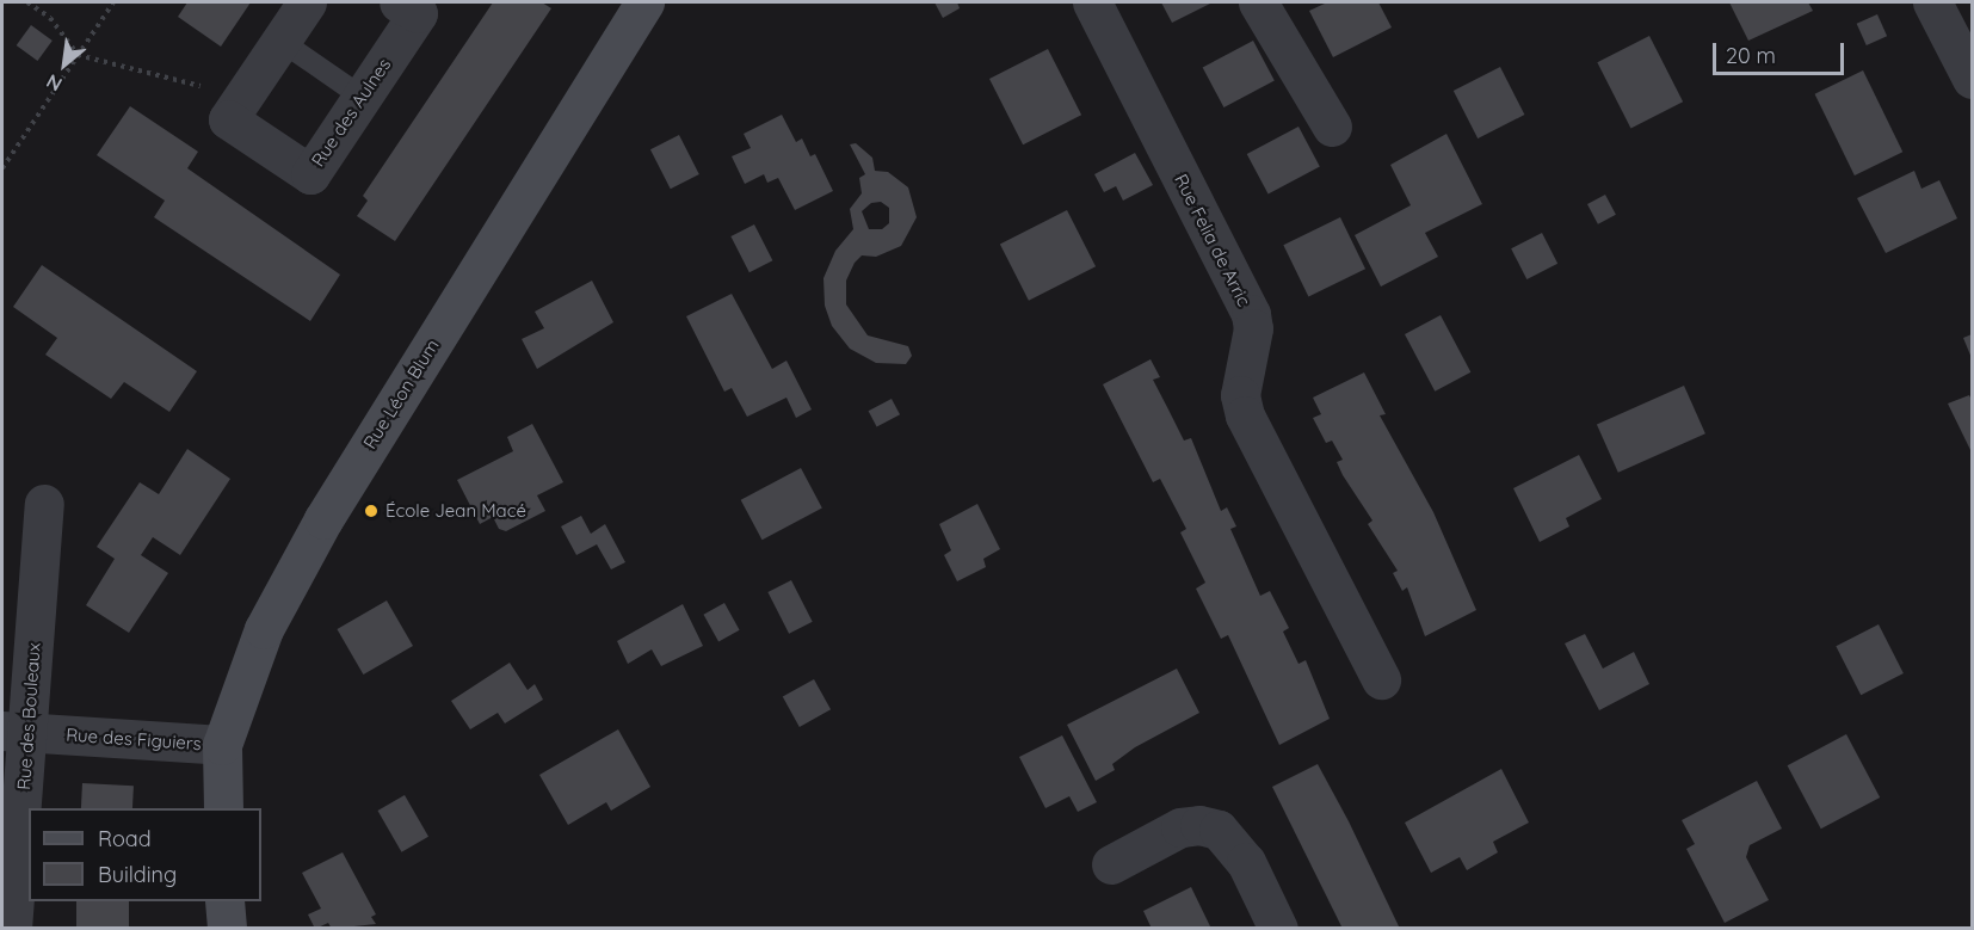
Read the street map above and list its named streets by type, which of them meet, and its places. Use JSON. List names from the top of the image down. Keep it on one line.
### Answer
{"streets":{"main road":["Rue Léon Blum"],"street":["Rue des Aulnes","Rue Felia de Arric","Rue des Bouleaux","Rue des Figuiers"]},"crossings":[["Rue Léon Blum","Rue des Figuiers"],["Rue des Bouleaux","Rue des Figuiers"]],"places":["École Jean Macé"],"legend":["Road","Building"],"scale_bar":"20 m","north":"bottom left"}
